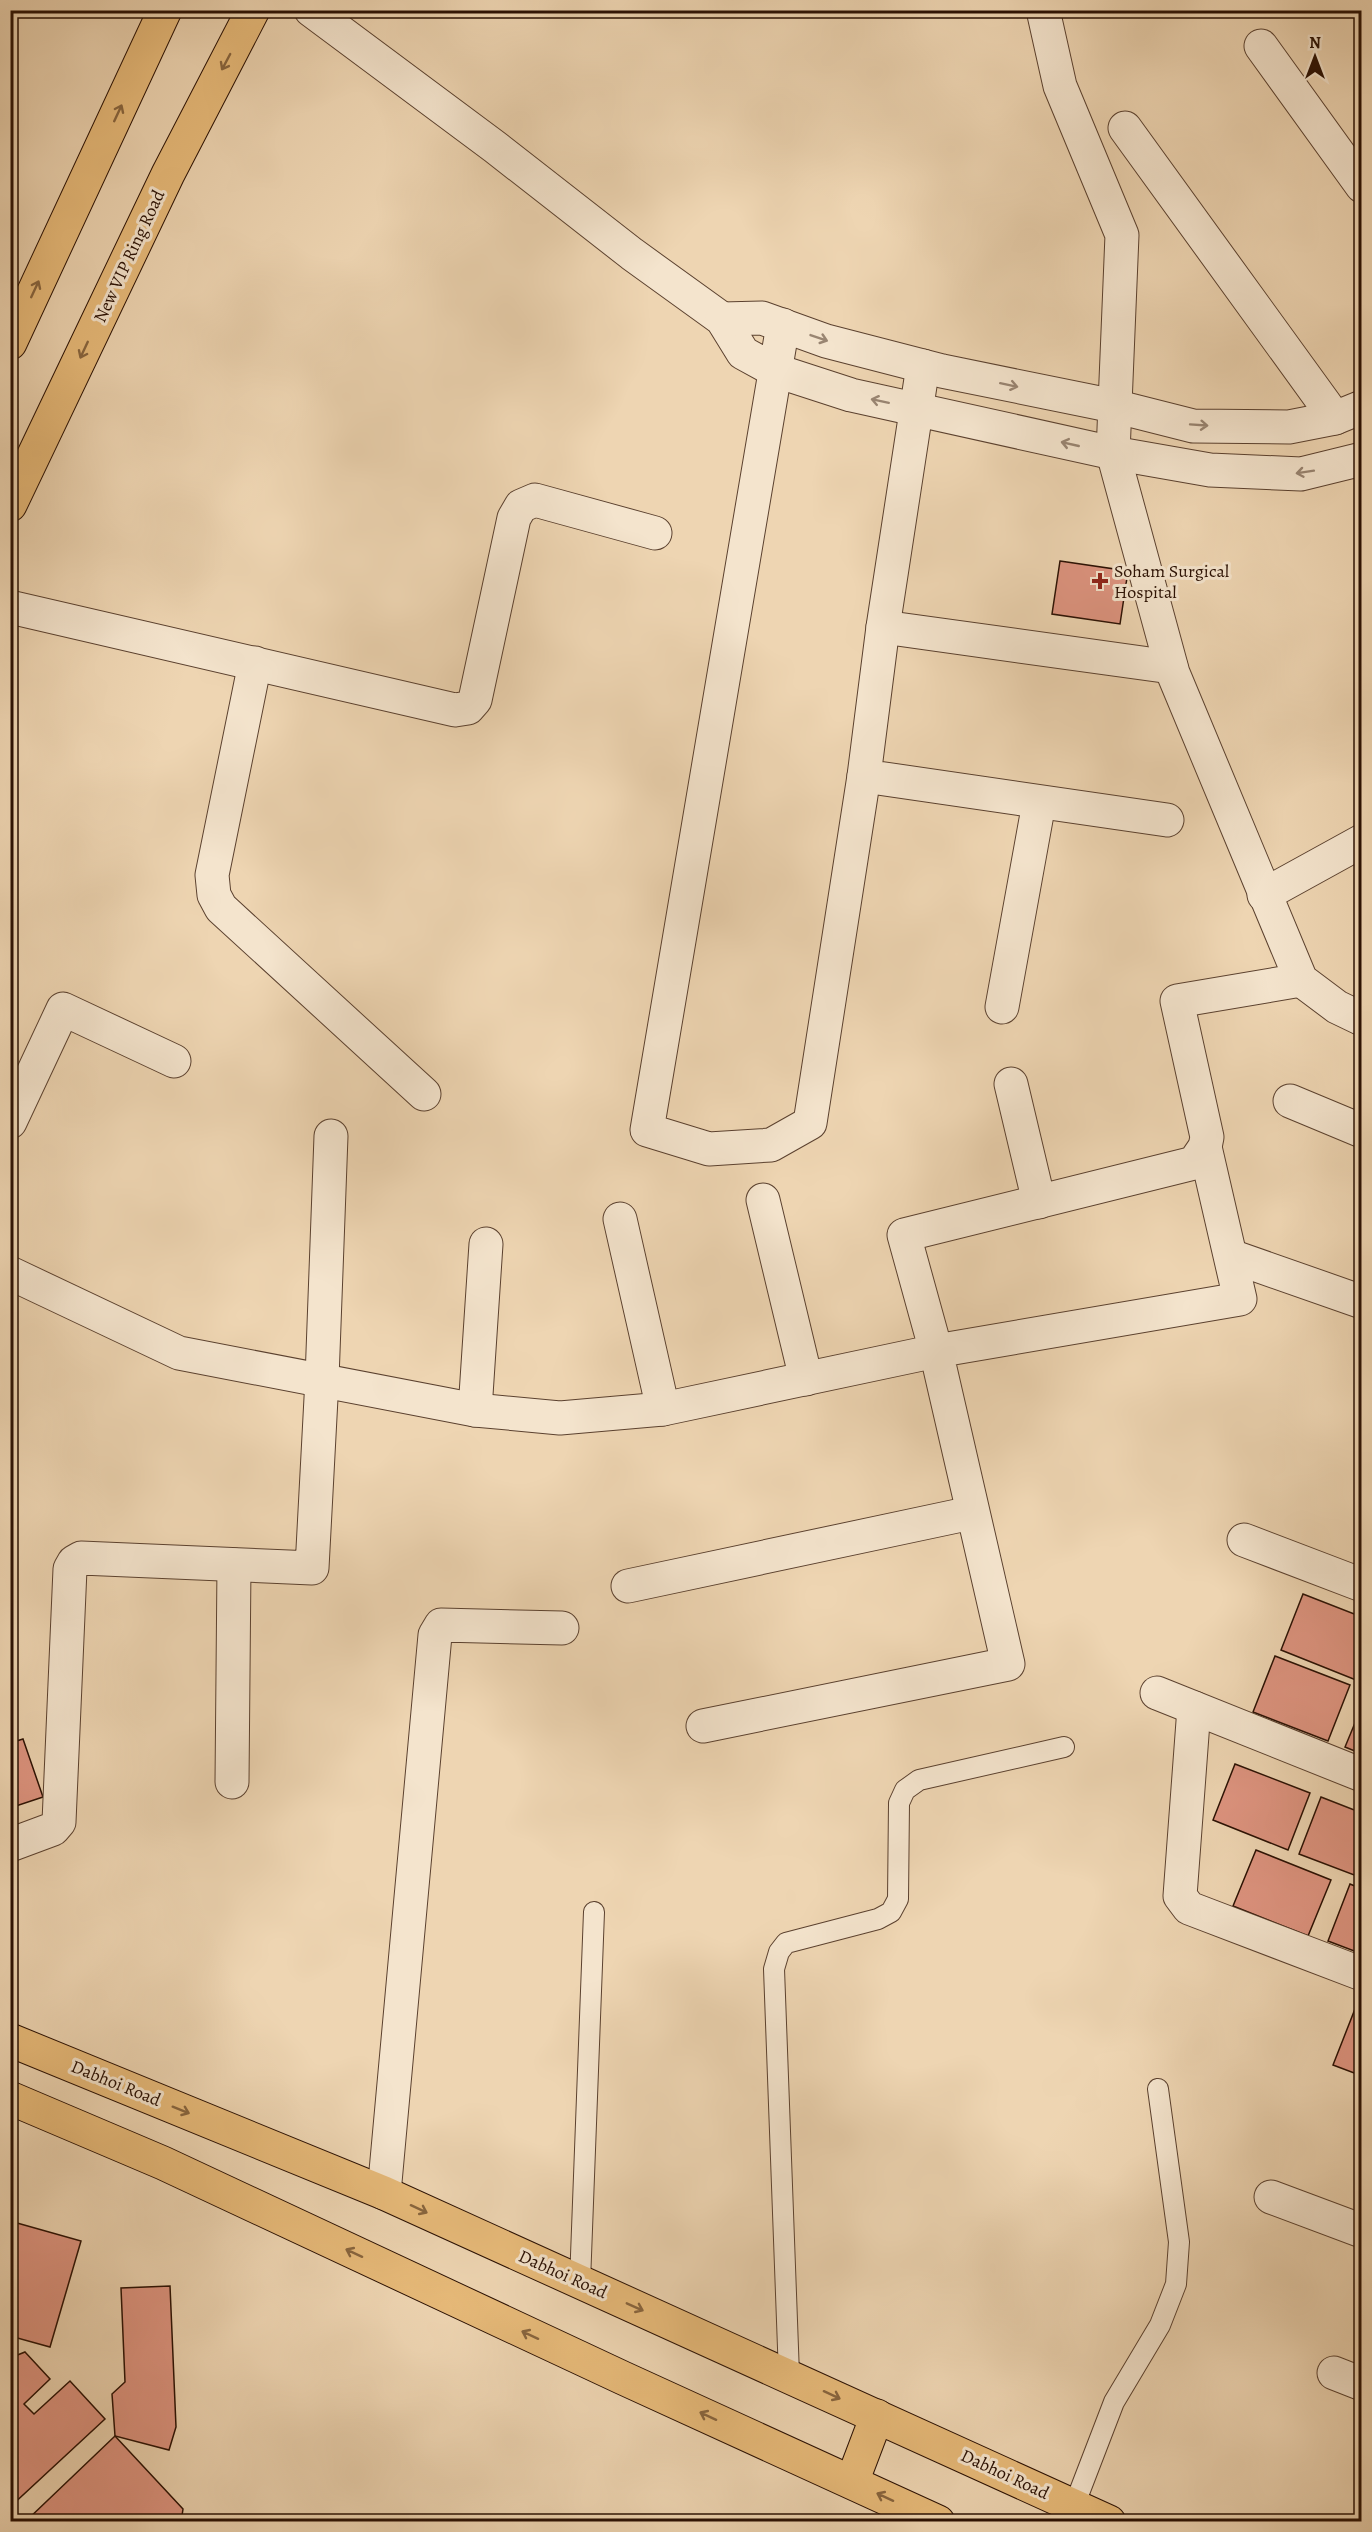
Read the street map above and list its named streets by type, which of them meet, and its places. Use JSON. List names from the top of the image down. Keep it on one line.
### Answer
{"streets":{"main road":["New VIP Ring Road","Dabhoi Road"]},"places":{"health":["Soham Surgical Hospital"]},"north":"top"}
